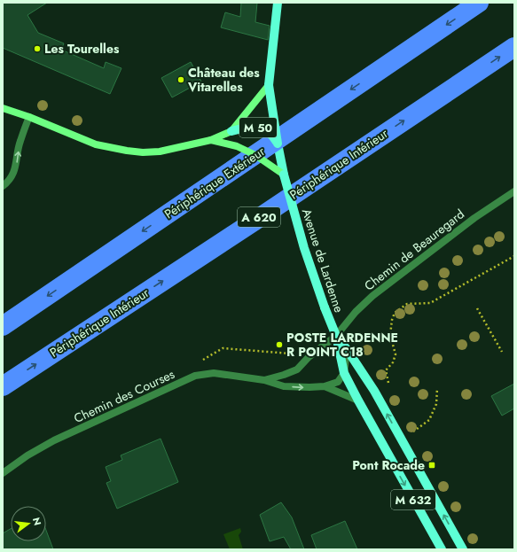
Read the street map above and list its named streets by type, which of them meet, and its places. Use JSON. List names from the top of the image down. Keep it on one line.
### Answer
{"streets":{"highway":["Périphérique Intérieur","Périphérique Extérieur","A 620"],"main road":["M 50","Avenue de Lardenne","M 632"],"street":["Chemin de Beauregard","Chemin des Courses"]},"crossings":[["M 50","Avenue de Lardenne"],["Chemin de Beauregard","Avenue de Lardenne"],["Chemin de Beauregard","Chemin des Courses"],["Avenue de Lardenne","Chemin des Courses"]],"one_way":["Périphérique Intérieur","Périphérique Extérieur"],"places":{"other":["Les Tourelles","Château des Vitarelles","POSTE LARDENNE R POINT C18"],"transit":["Pont Rocade"]},"north":"right"}
